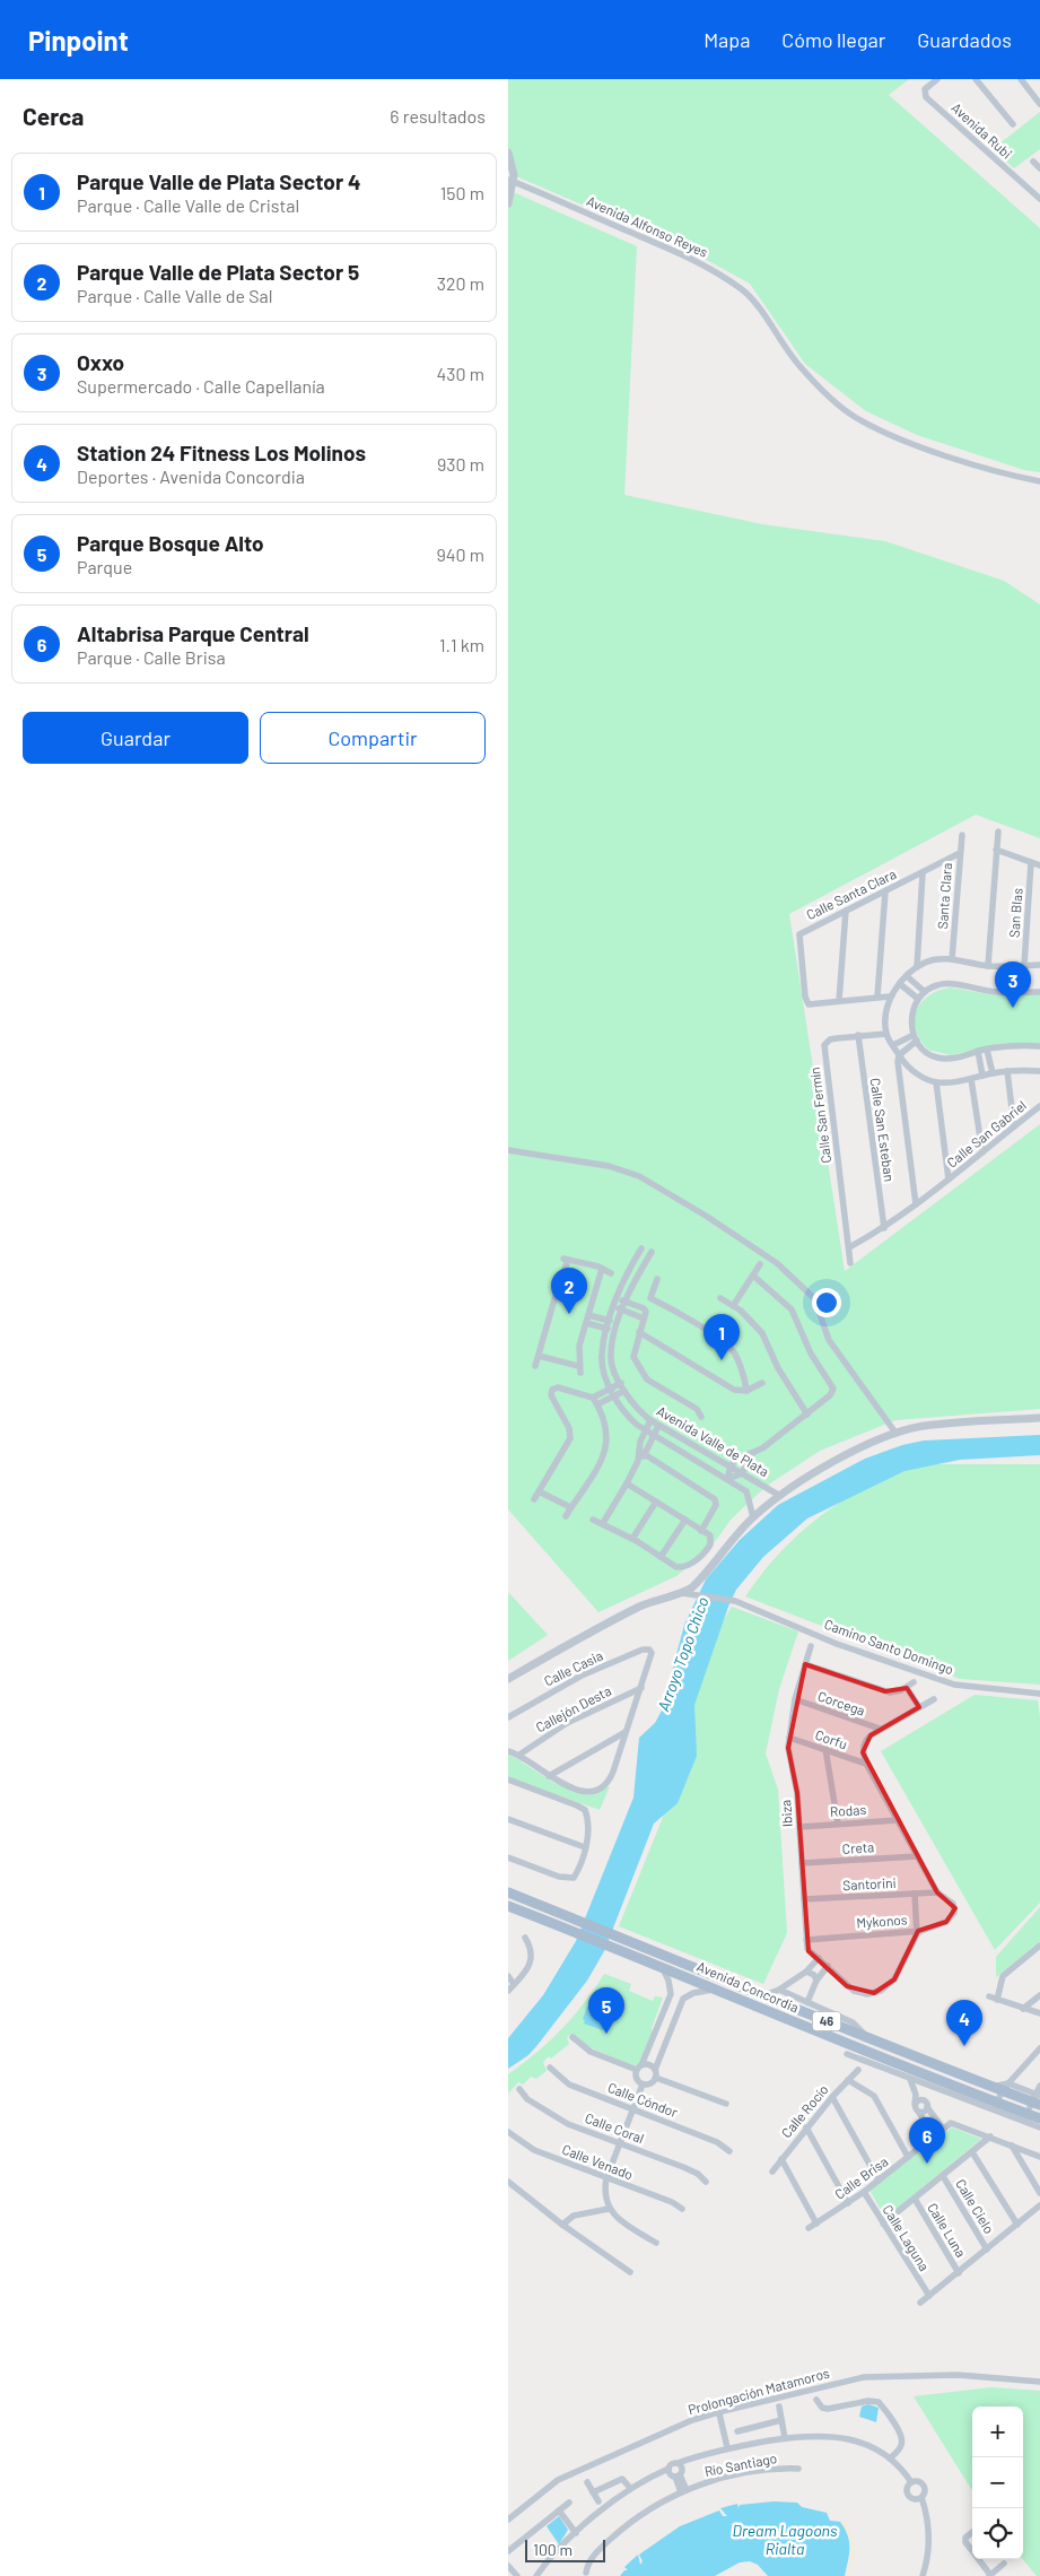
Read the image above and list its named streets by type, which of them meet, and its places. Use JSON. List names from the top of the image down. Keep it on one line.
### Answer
{"streets":{"main road":["Avenida Concordia","46"],"street":["Avenida Rubi","Avenida Alfonso Reyes","Calle Santa Clara","Santa Clara","San Blas","Calle San Fermín","Calle San Esteban","Calle San Gabriel","Avenida Valle de Plata","Camino Santo Domingo","Calle Casia","Corcega","Callejón Desta","Corfu","Rodas","Ibiza","Creta","Santorini","Mykonos","Calle Cóndor","Calle Rocío","Calle Coral","Calle Venado","Calle Brisa","Calle Cielo","Calle Luna","Calle Laguna","Prolongación Matamoros","Río Santiago"]},"crossings":[["Calle Santa Clara","Santa Clara"],["Calle San Fermín","Calle San Esteban"],["Calle Casia","Callejón Desta"],["Corcega","Ibiza"],["Corfu","Ibiza"],["Rodas","Ibiza"],["Ibiza","Creta"],["Ibiza","Santorini"],["Ibiza","Mykonos"],["Santorini","Mykonos"],["Calle Brisa","Calle Laguna"]],"water":["Arroyo Topo Chico","Dream Lagoons Rialta"],"scale_bar":"100 m","page":{"header":"Pinpoint","nav":["Mapa","Cómo llegar","Guardados"],"heading":["Cerca","6 resultados"],"list":[{"mark":"1","name":"Parque Valle de Plata Sector 4","note":"Parque · Calle Valle de Cristal","value":"150 m"},{"mark":"2","name":"Parque Valle de Plata Sector 5","note":"Parque · Calle Valle de Sal","value":"320 m"},{"mark":"3","name":"Oxxo","note":"Supermercado · Calle Capellanía","value":"430 m"},{"mark":"4","name":"Station 24 Fitness Los Molinos","note":"Deportes · Avenida Concordia","value":"930 m"},{"mark":"5","name":"Parque Bosque Alto","note":"Parque","value":"940 m"},{"mark":"6","name":"Altabrisa Parque Central","note":"Parque · Calle Brisa","value":"1.1 km"}],"buttons":["Guardar","Compartir"],"pins":["3","2","1","5","4","6"],"map_buttons":["+","−"],"scale":"100 m"}}
